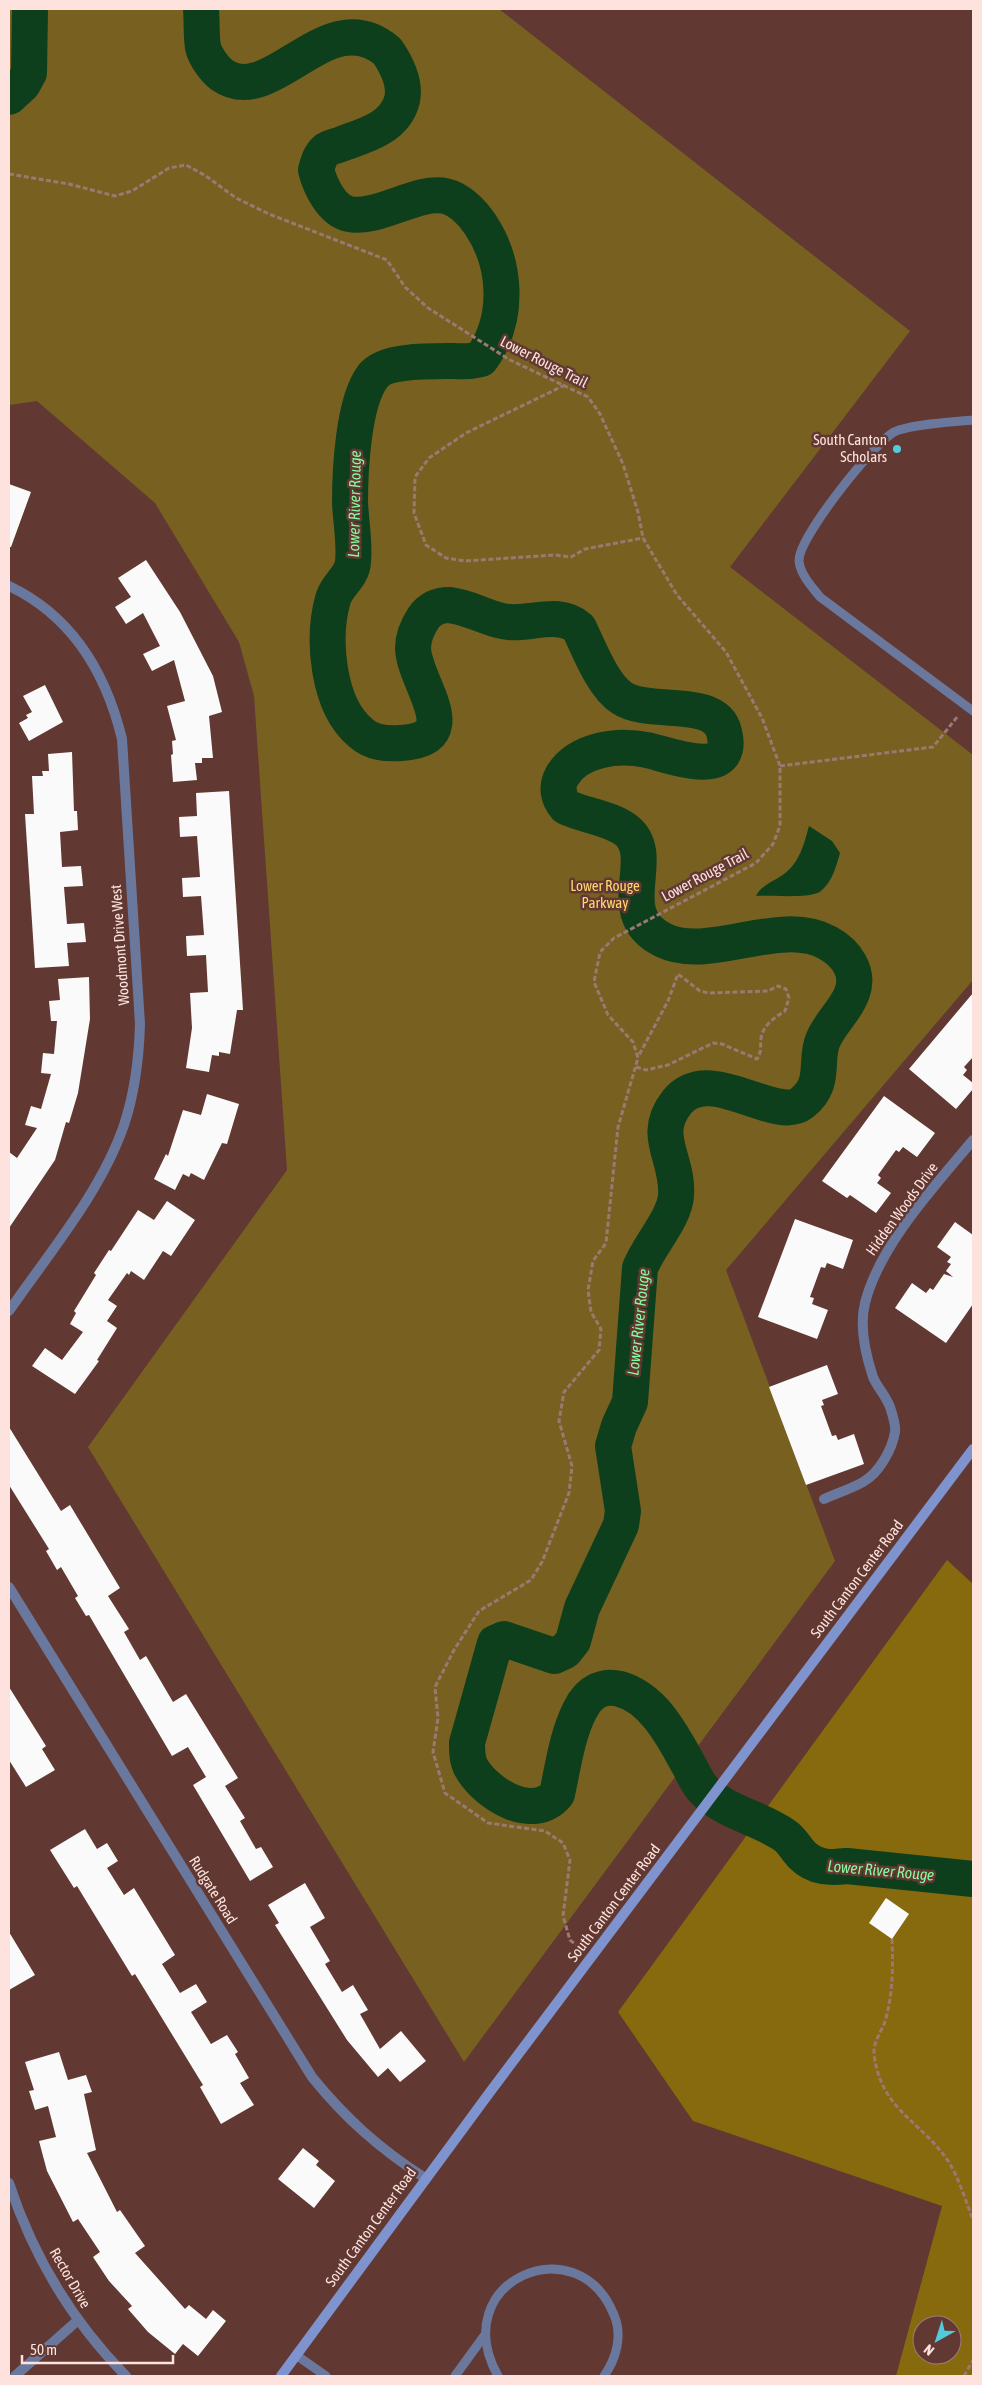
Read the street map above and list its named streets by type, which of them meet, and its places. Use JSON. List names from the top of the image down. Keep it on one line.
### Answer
{"streets":{"main road":["South Canton Center Road"],"street":["Woodmont Drive West","Hidden Woods Drive","Rudgate Road","Rector Drive"],"path":["Lower Rouge Trail"]},"crossings":[["South Canton Center Road","Rudgate Road"]],"water":["Lower River Rouge"],"parks":["Lower Rouge Parkway"],"places":["South Canton Scholars"],"scale_bar":"50 m","north":"bottom left"}
